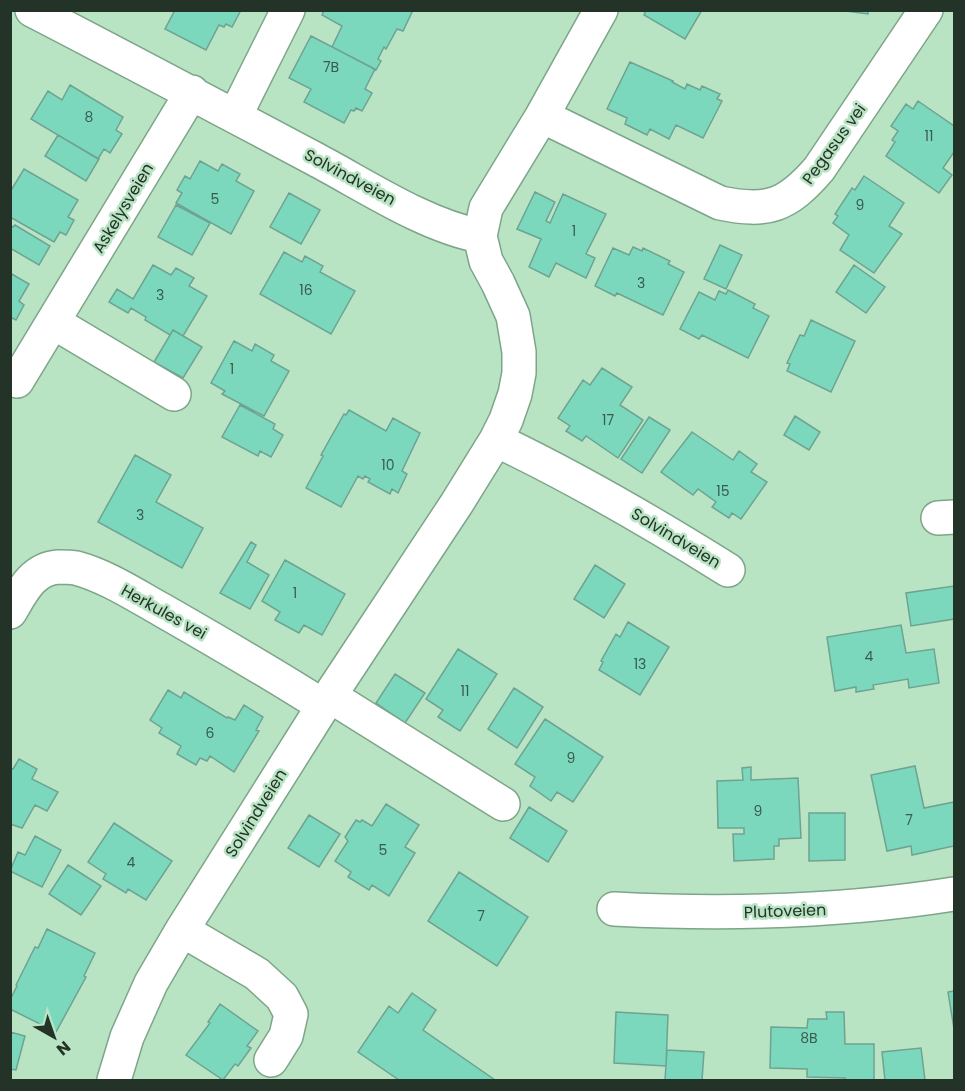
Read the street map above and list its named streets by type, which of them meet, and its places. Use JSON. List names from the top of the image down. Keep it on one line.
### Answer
{"streets":{"street":["Pegasus vei","Solvindveien","Askelysveien","Herkules vei","Plutoveien"]},"crossings":[["Solvindveien","Askelysveien"],["Solvindveien","Herkules vei"]],"house_numbers":["7B","8","11","5","9","1","3","16","3","1","17","10","15","3","1","4","13","11","6","9","9","7","5","4","7","8B"],"north":"bottom right"}
